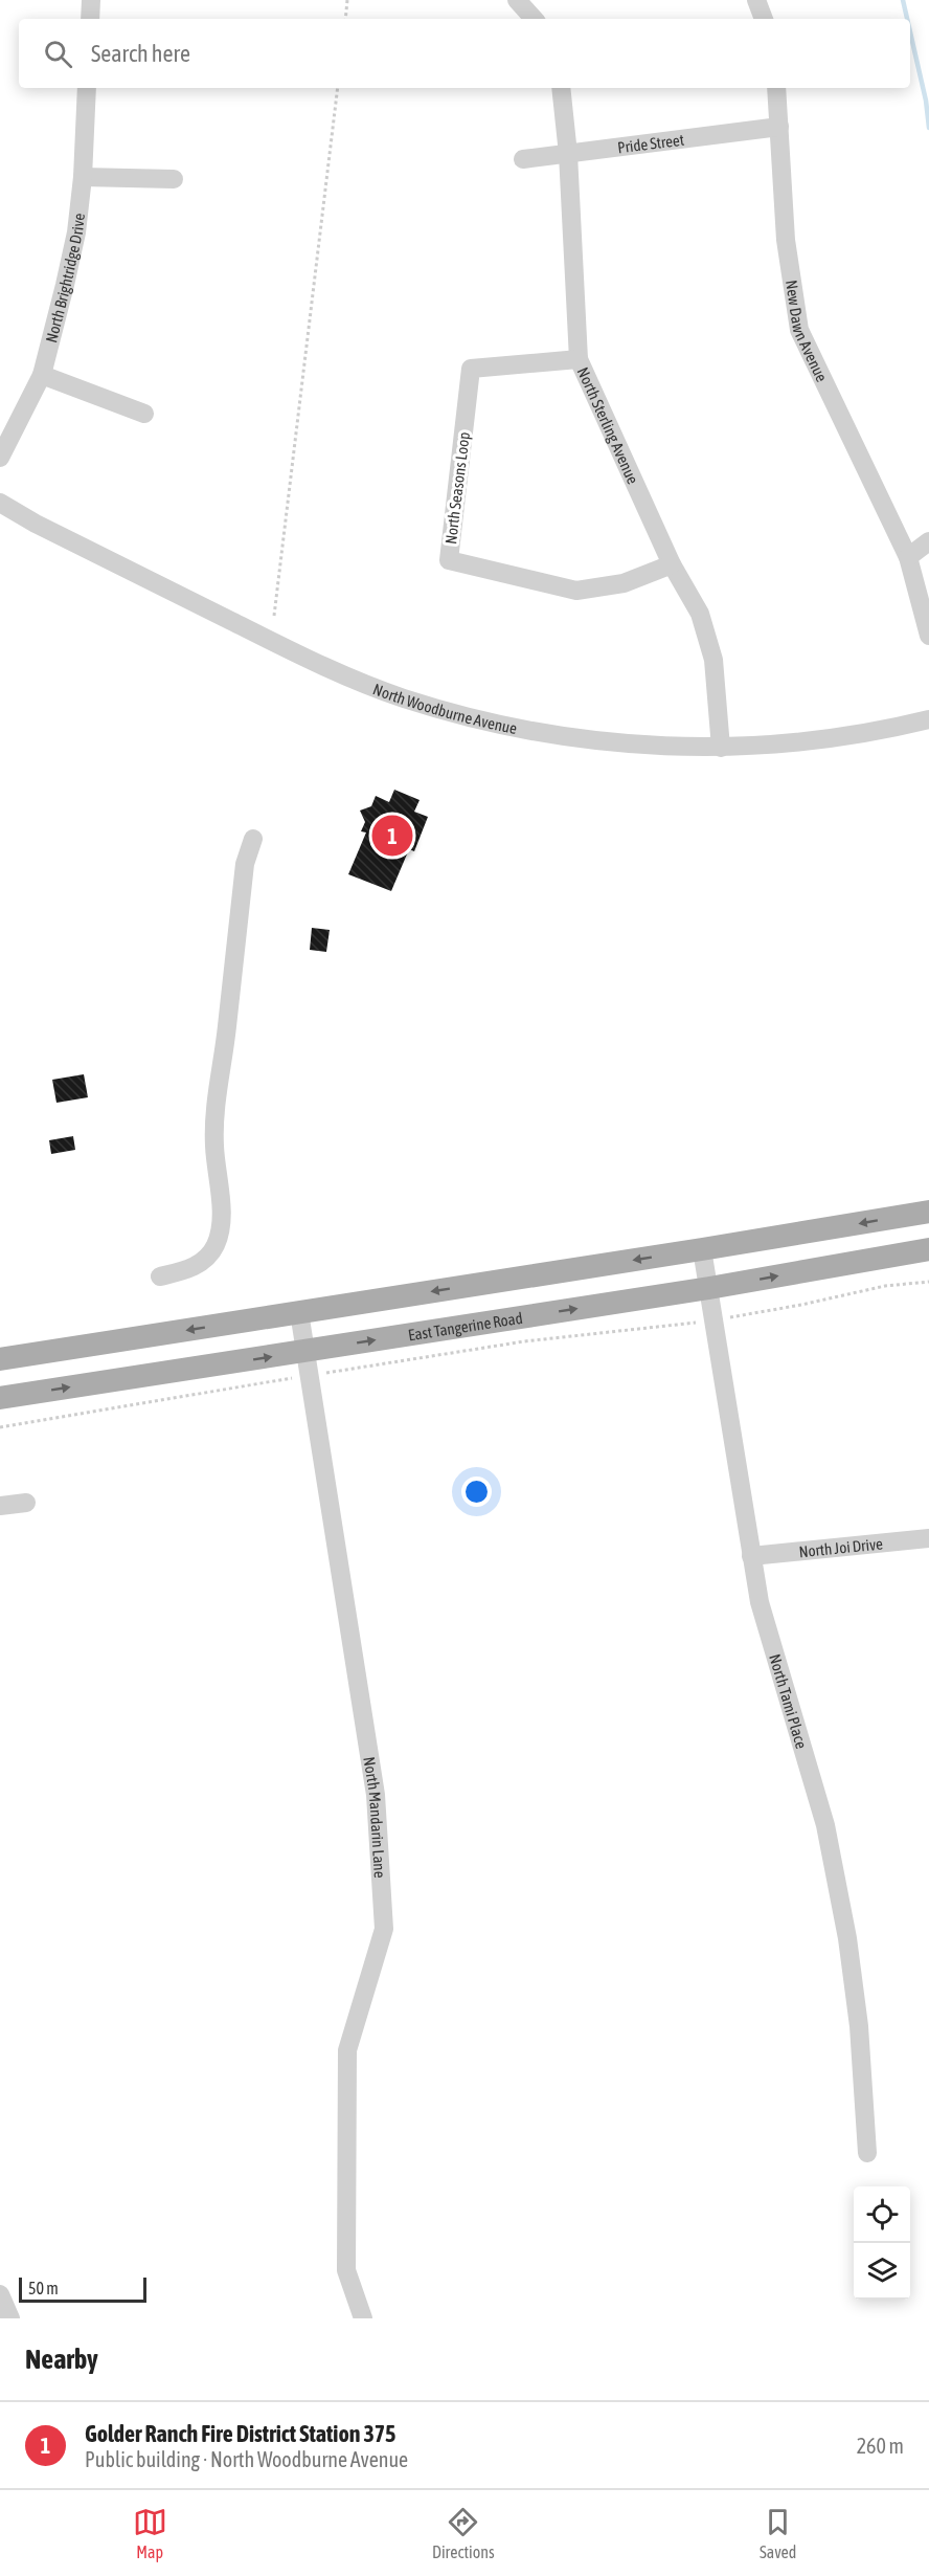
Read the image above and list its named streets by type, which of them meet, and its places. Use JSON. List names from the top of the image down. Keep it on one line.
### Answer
{"streets":{"main road":["East Tangerine Road"],"street":["Pride Street","North Brightridge Drive","New Dawn Avenue","North Sterling Avenue","North Seasons Loop","North Woodburne Avenue","North Joi Drive","North Tami Place","North Mandarin Lane"]},"crossings":[["Pride Street","New Dawn Avenue"],["Pride Street","North Sterling Avenue"],["North Sterling Avenue","North Seasons Loop"],["North Sterling Avenue","North Woodburne Avenue"],["East Tangerine Road","North Tami Place"],["East Tangerine Road","North Mandarin Lane"],["North Joi Drive","North Tami Place"]],"scale_bar":"50 m","page":{"search":"Search here","pins":"1","scale":"50 m","heading":"Nearby","list":[{"mark":"1","name":"Golder Ranch Fire District Station 375","note":"Public building · North Woodburne Avenue","value":"260 m"}],"nav":["Map","Directions","Saved"]}}
